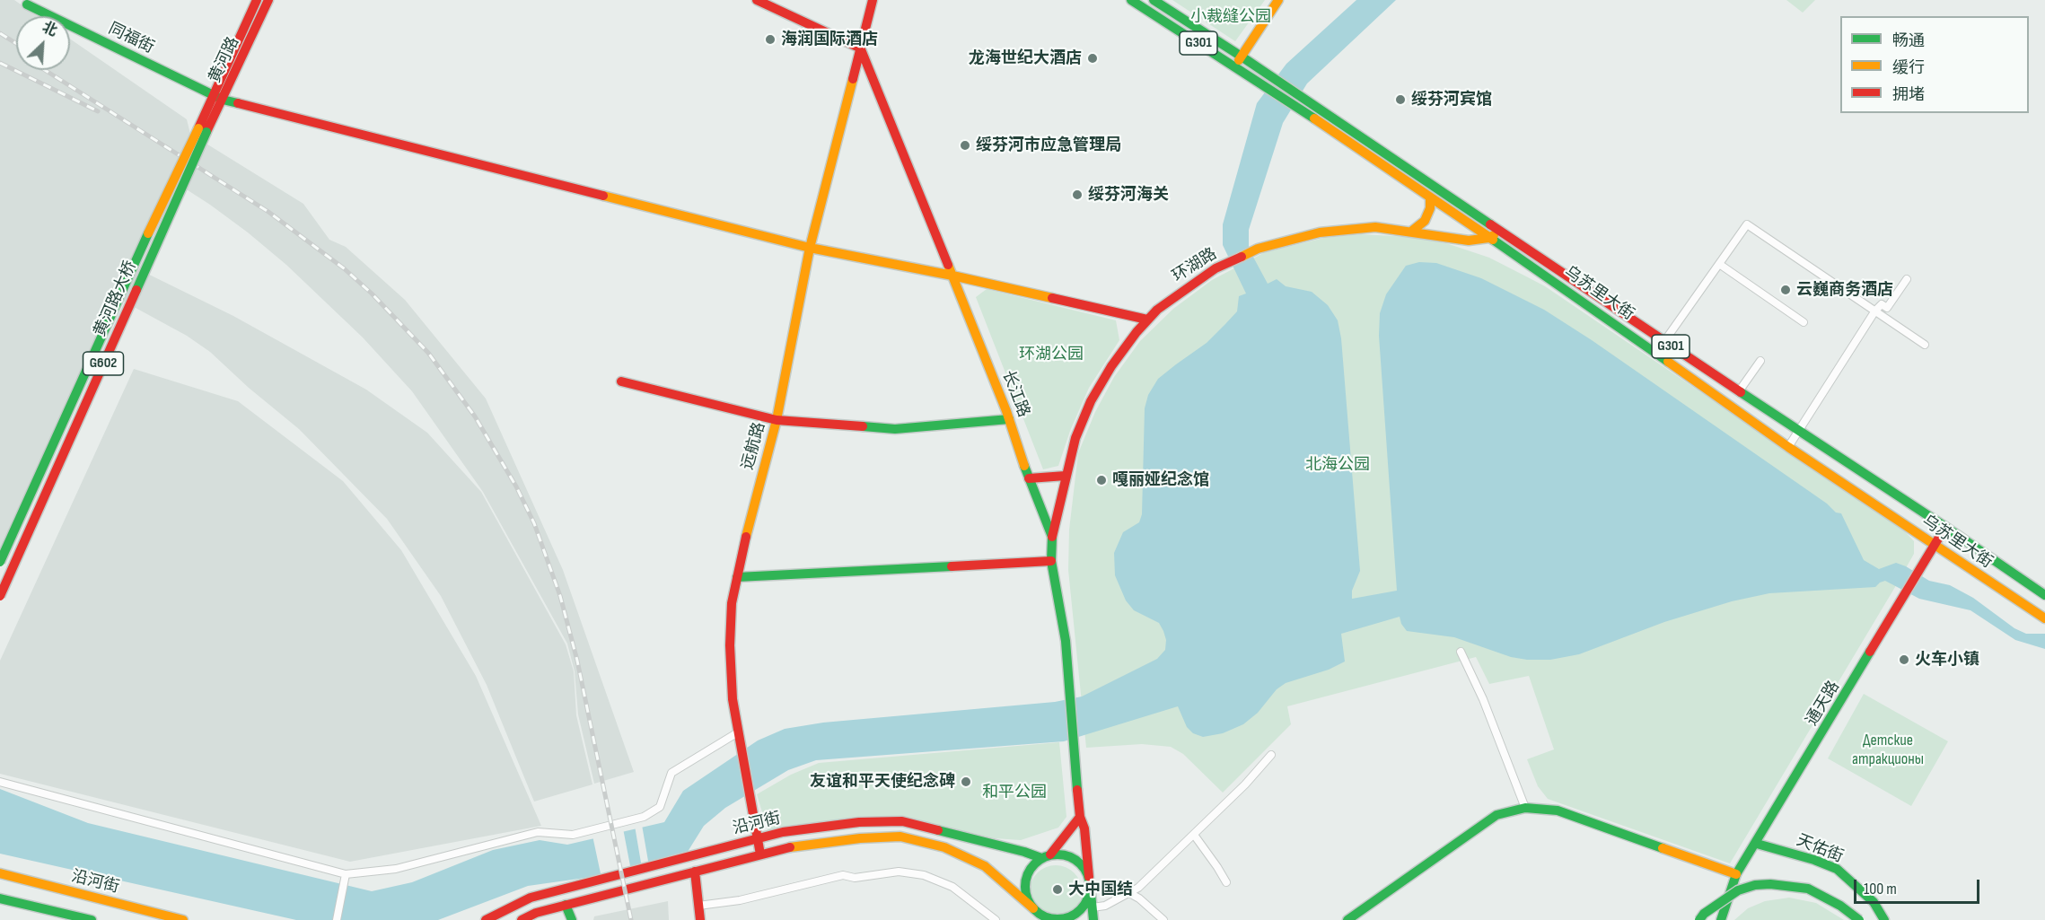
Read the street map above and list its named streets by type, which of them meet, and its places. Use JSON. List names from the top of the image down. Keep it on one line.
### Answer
{"streets":{"main road":["同福街","G301","黄河路","环湖路","乌苏里大街","黄河路大桥","G602","长江路","远航路","通天路","沿河街","天佑街"]},"crossings":[["同福街","黄河路"],["同福街","环湖路"],["同福街","长江路"],["同福街","远航路"],["黄河路","黄河路大桥"],["环湖路","乌苏里大街"],["环湖路","长江路"],["乌苏里大街","通天路"],["长江路","远航路"],["长江路","沿河街"],["远航路","沿河街"],["通天路","天佑街"]],"parks":["小裁缝公园","环湖公园","北海公园","Детские атракционы","和平公园"],"places":["海润国际酒店","龙海世纪大酒店","绥芬河宾馆","绥芬河市应急管理局","绥芬河海关","云巍商务酒店","嘎丽娅纪念馆","火车小镇","友谊和平天使纪念碑","大中国结"],"legend":["畅通","缓行","拥堵"],"scale_bar":"100 m","north":"top right"}
